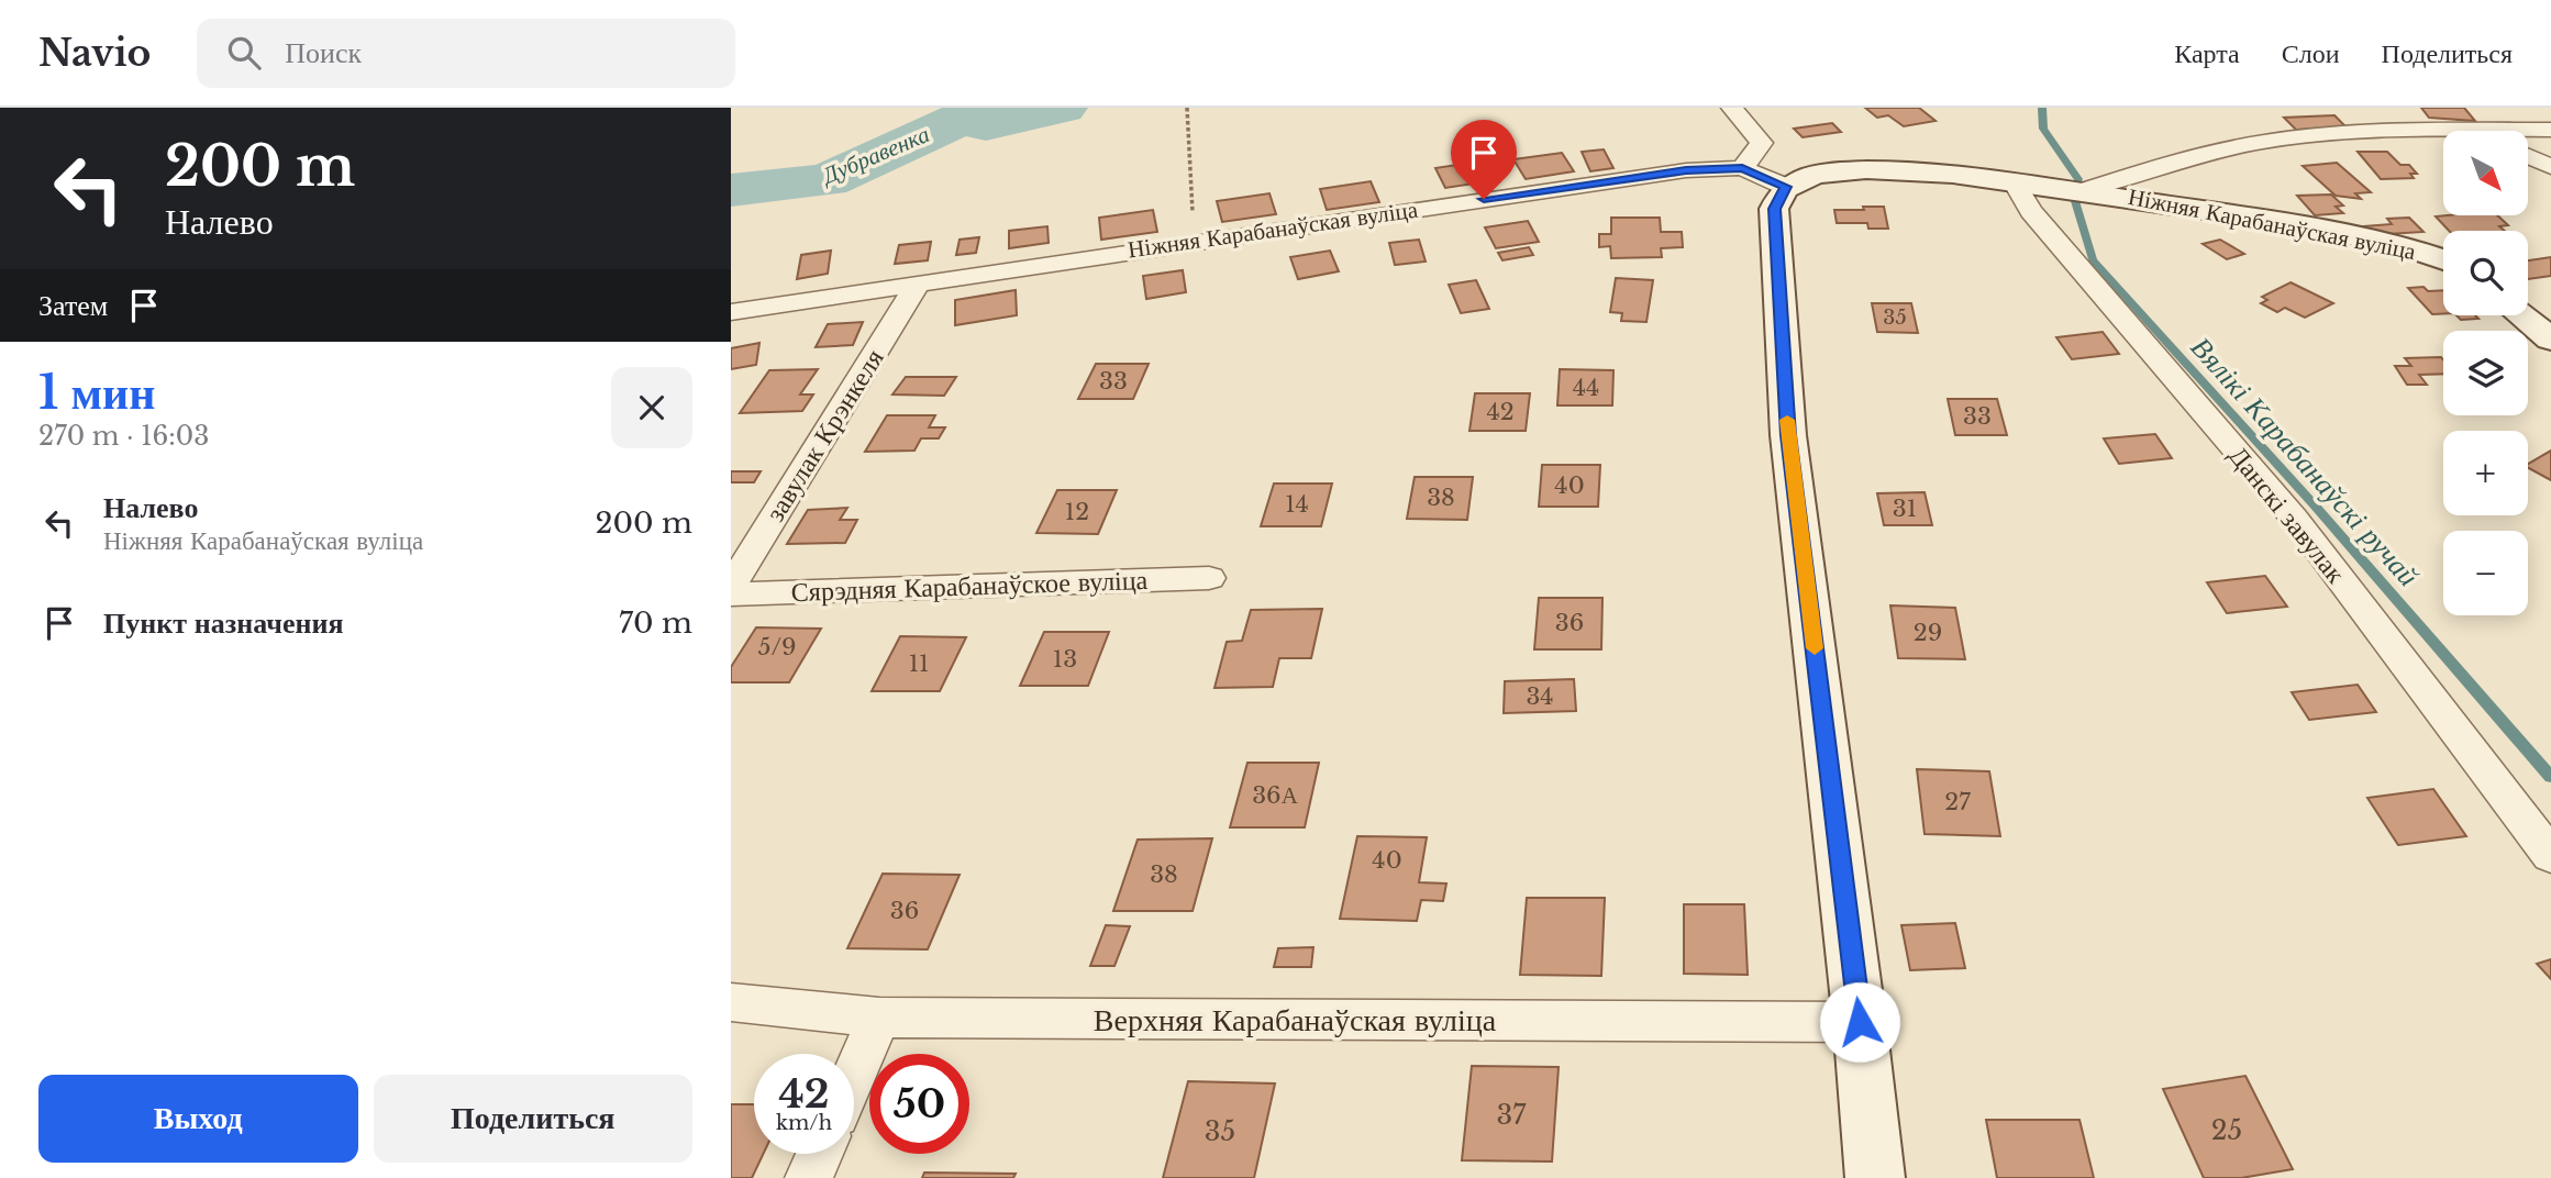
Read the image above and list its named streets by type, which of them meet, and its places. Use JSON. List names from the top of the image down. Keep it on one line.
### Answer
{"streets":{"main road":["Ніжняя Карабанаўская вуліца"],"street":["завулак Крэнкеля","Данскі завулак","Сярэдняя Карабанаўское вуліца","Верхняя Карабанаўская вуліца"]},"crossings":[["Ніжняя Карабанаўская вуліца","завулак Крэнкеля"],["Ніжняя Карабанаўская вуліца","Данскі завулак"]],"water":["Дубравенка","Вялікі Карабанаўскі ручай"],"house_numbers":["35","33","44","42","33","40","38","14","31","12","36","29","5/9","13","11","34","36А","27","40","38","36","37","25","35"],"north":"bottom right","page":{"header":"Navio","search":"Поиск","nav":["Карта","Слои","Поделиться"],"turn":["200 m","Налево"],"map_buttons":["+","−"],"then":"Затем","heading":["1 мин","270 m · 16:03"],"list":[{"name":"Налево","note":"Ніжняя Карабанаўская вуліца","value":"200 m"},{"name":"Пункт назначения","value":"70 m"}],"speed":"42 km/h","limit":"50","buttons":["Выход","Поделиться"]}}
